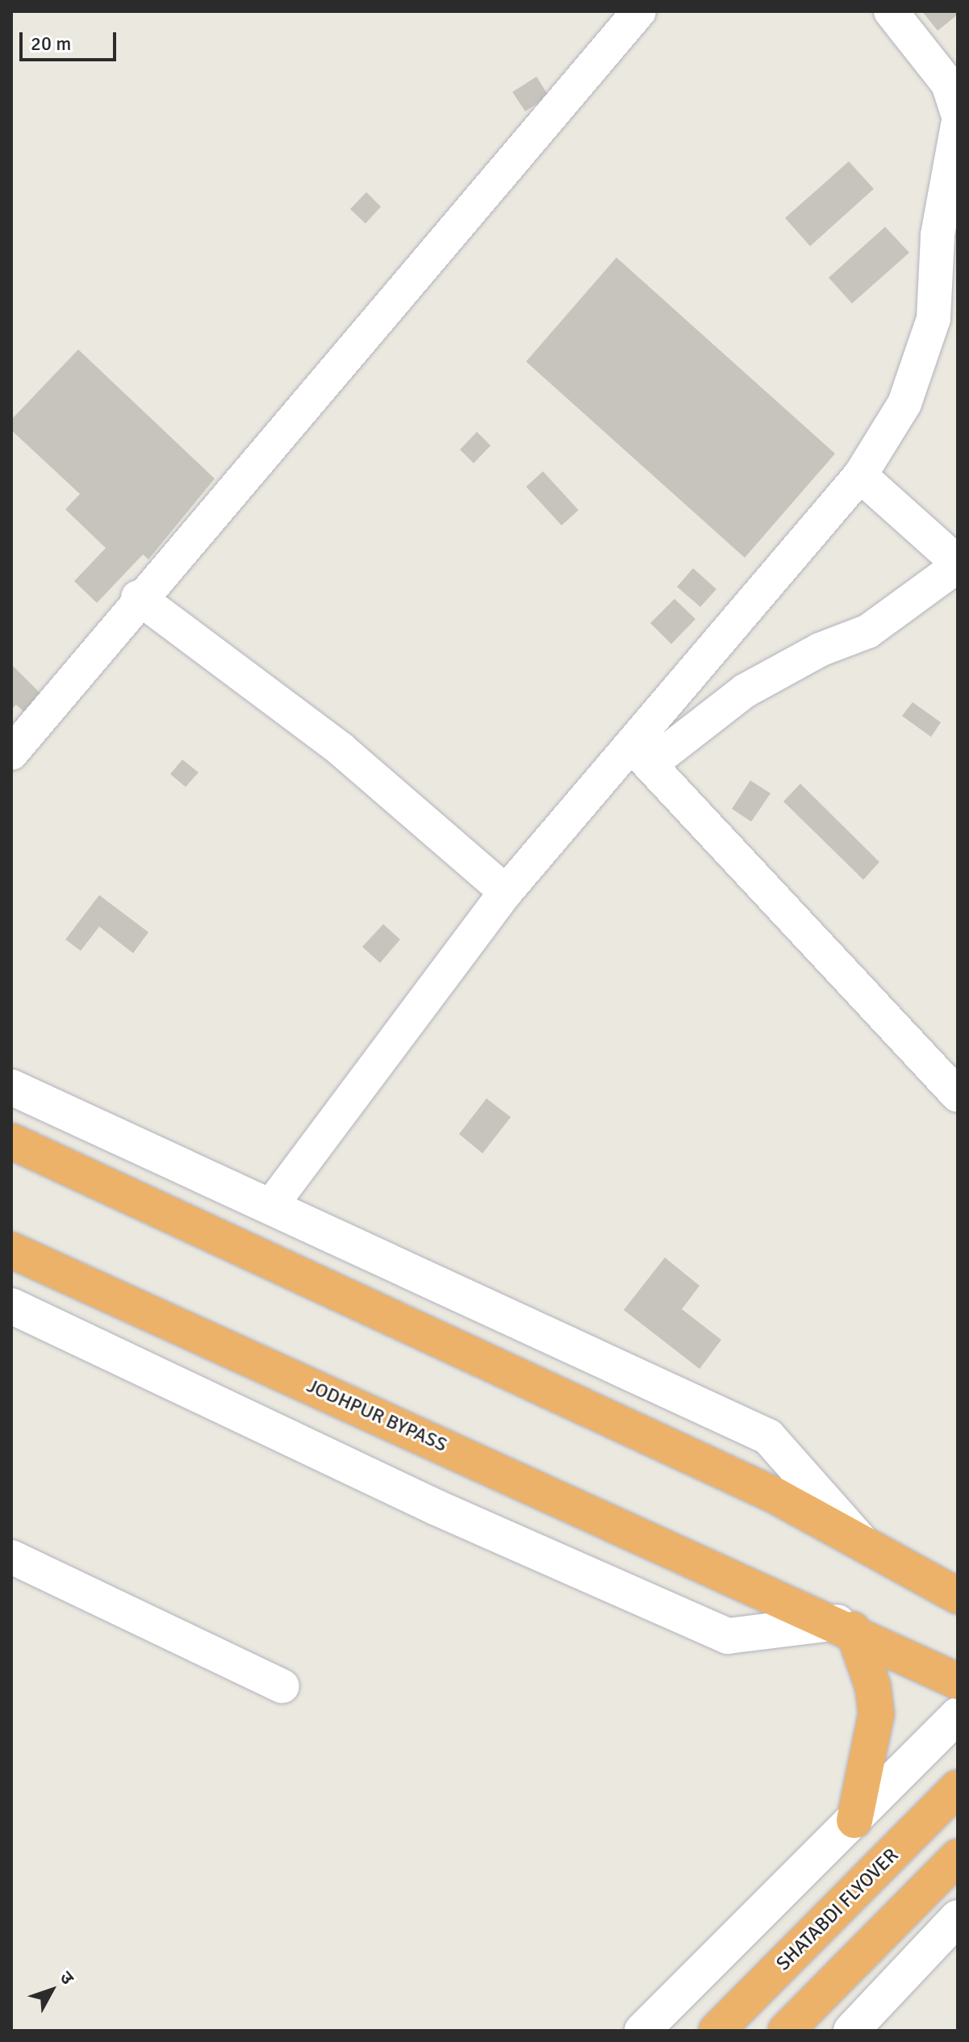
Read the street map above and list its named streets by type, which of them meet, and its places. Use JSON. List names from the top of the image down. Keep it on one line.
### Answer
{"streets":{"highway":["JODHPUR BYPASS","SHATABDI FLYOVER"]},"scale_bar":"20 m","north":"top right"}
